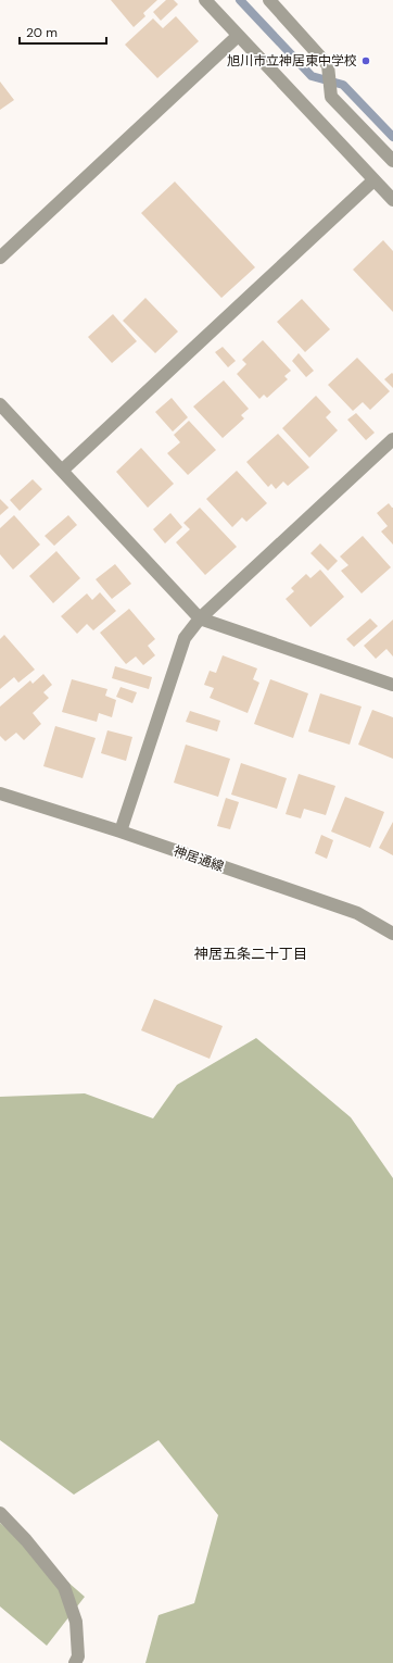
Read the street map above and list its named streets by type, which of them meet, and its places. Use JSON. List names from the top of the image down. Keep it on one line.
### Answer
{"streets":{"street":["神居通線"]},"districts":["神居五条二十丁目"],"places":["旭川市立神居東中学校"],"scale_bar":"20 m"}
